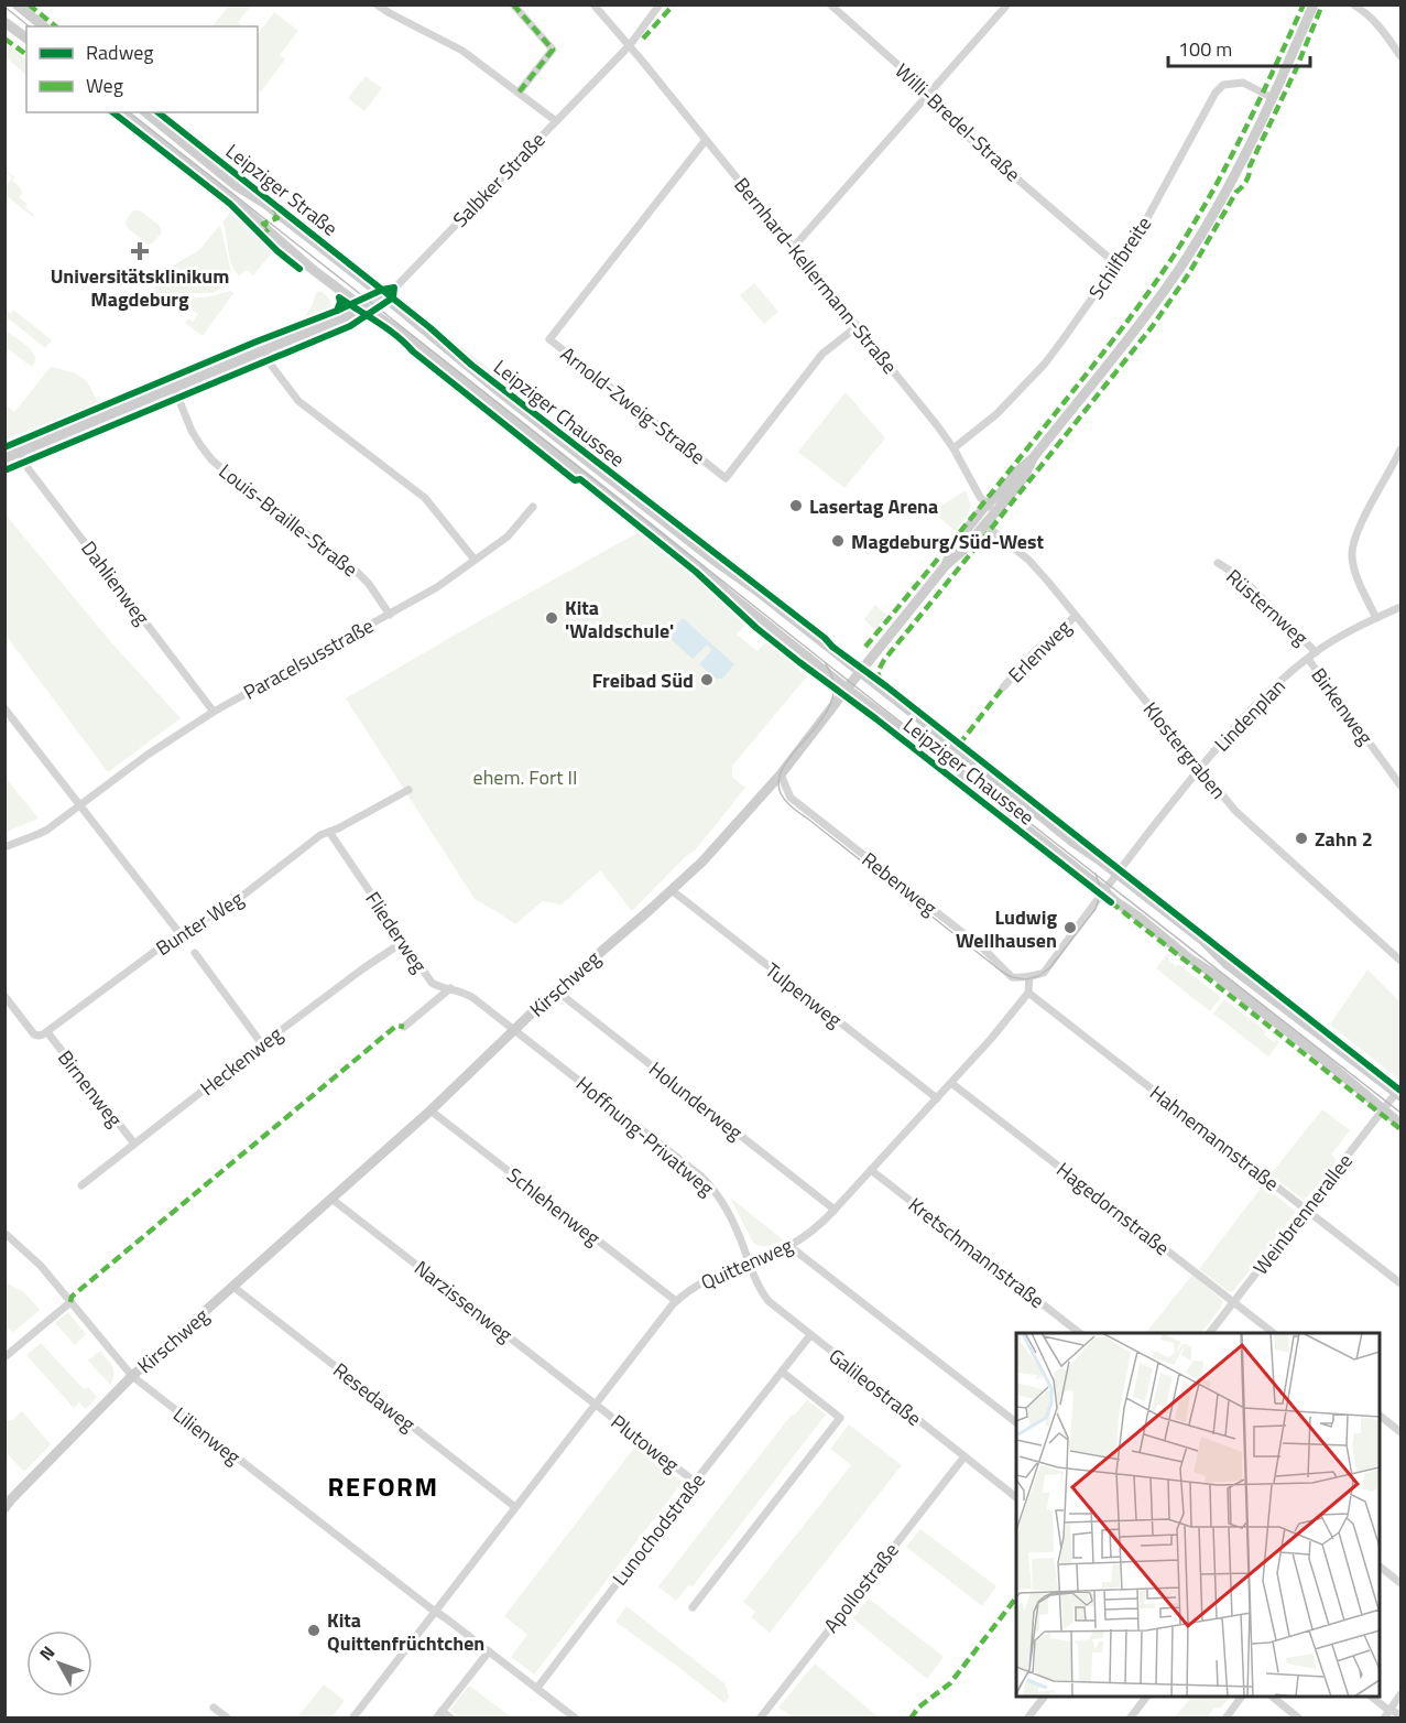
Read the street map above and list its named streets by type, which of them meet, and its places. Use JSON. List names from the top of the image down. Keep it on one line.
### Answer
{"streets":{"main road":["Leipziger Straße","Leipziger Chaussee","Kirschweg"],"street":["Willi-Bredel-Straße","Salbker Straße","Schilfbreite","Bernhard-Kellermann-Straße","Arnold-Zweig-Straße","Louis-Braille-Straße","Dahlienweg","Rüsternweg","Erlenweg","Paracelsusstraße","Birkenweg","Lindenplan","Klostergraben","Rebenweg","Bunter Weg","Fliederweg","Tulpenweg","Heckenweg","Birnenweg","Holunderweg","Hoffnung-Privatweg","Hahnemannstraße","Schlehenweg","Hagedornstraße","Weinbrennerallee","Kretschmannstraße","Quittenweg","Narzissenweg","Galileostraße","Resedaweg","Lilienweg","Plutoweg","Lunochodstraße","Apollostraße"]},"crossings":[["Willi-Bredel-Straße","Schilfbreite"],["Salbker Straße","Leipziger Straße"],["Salbker Straße","Bernhard-Kellermann-Straße"],["Salbker Straße","Leipziger Chaussee"],["Leipziger Straße","Leipziger Chaussee"],["Schilfbreite","Bernhard-Kellermann-Straße"],["Bernhard-Kellermann-Straße","Arnold-Zweig-Straße"],["Leipziger Chaussee","Lindenplan"],["Leipziger Chaussee","Kirschweg"],["Leipziger Chaussee","Weinbrennerallee"],["Louis-Braille-Straße","Paracelsusstraße"],["Dahlienweg","Paracelsusstraße"],["Rüsternweg","Lindenplan"],["Erlenweg","Klostergraben"],["Birkenweg","Lindenplan"],["Lindenplan","Klostergraben"],["Rebenweg","Kirschweg"],["Bunter Weg","Fliederweg"],["Bunter Weg","Birnenweg"],["Fliederweg","Kirschweg"],["Fliederweg","Heckenweg"],["Fliederweg","Hoffnung-Privatweg"],["Kirschweg","Tulpenweg"],["Kirschweg","Holunderweg"],["Kirschweg","Hoffnung-Privatweg"],["Kirschweg","Schlehenweg"],["Kirschweg","Narzissenweg"],["Kirschweg","Resedaweg"],["Kirschweg","Lilienweg"],["Tulpenweg","Quittenweg"],["Heckenweg","Birnenweg"],["Holunderweg","Quittenweg"],["Hoffnung-Privatweg","Quittenweg"],["Hoffnung-Privatweg","Galileostraße"],["Hahnemannstraße","Weinbrennerallee"],["Hahnemannstraße","Quittenweg"],["Schlehenweg","Quittenweg"],["Hagedornstraße","Weinbrennerallee"],["Hagedornstraße","Quittenweg"],["Kretschmannstraße","Quittenweg"],["Quittenweg","Narzissenweg"],["Quittenweg","Galileostraße"],["Quittenweg","Resedaweg"],["Quittenweg","Lilienweg"],["Quittenweg","Plutoweg"],["Narzissenweg","Plutoweg"],["Galileostraße","Lunochodstraße"],["Galileostraße","Apollostraße"],["Lilienweg","Lunochodstraße"],["Plutoweg","Lunochodstraße"]],"districts":["REFORM"],"parks":["ehem. Fort II"],"places":{"health":["Universitätsklinikum Magdeburg"],"other":["Lasertag Arena","Magdeburg/Süd-West","Kita 'Waldschule'","Freibad Süd","Zahn 2","Ludwig Wellhausen","Kita Quittenfrüchtchen"]},"legend":["Radweg","Weg"],"scale_bar":"100 m","north":"top left"}
